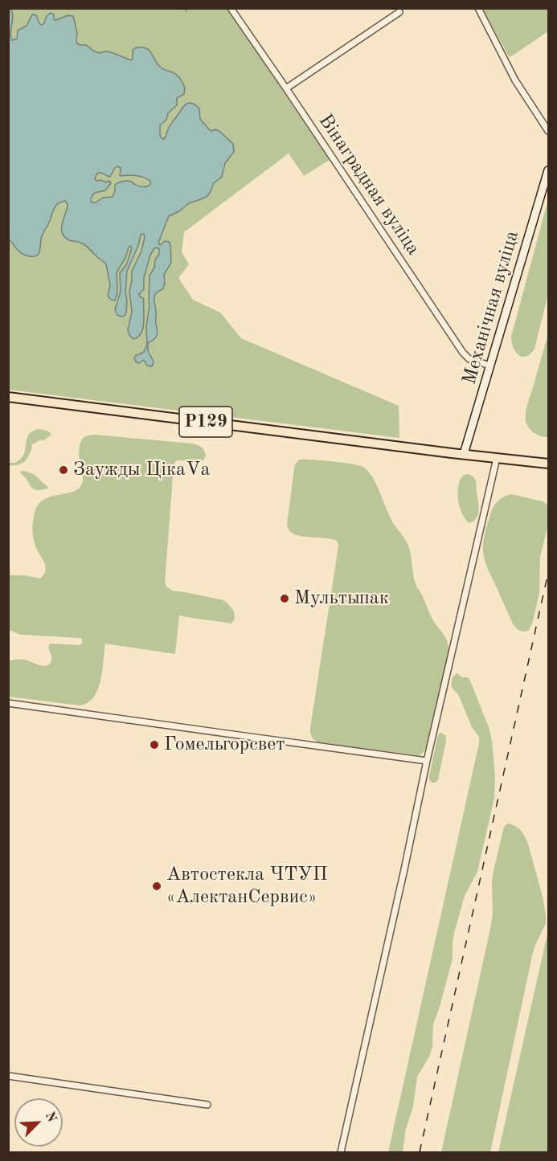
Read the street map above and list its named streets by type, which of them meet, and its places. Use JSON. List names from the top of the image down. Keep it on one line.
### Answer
{"streets":{"main road":["Р129"],"street":["Вінаградная вуліца","Механічная вуліца"]},"crossings":[["Вінаградная вуліца","Механічная вуліца"],["Механічная вуліца","Р129"]],"places":["Заужды ЦікаVа","Мультыпак","Гомельгорсвет","Автостекла ЧТУП «АлектанСервис»"],"north":"top right"}
